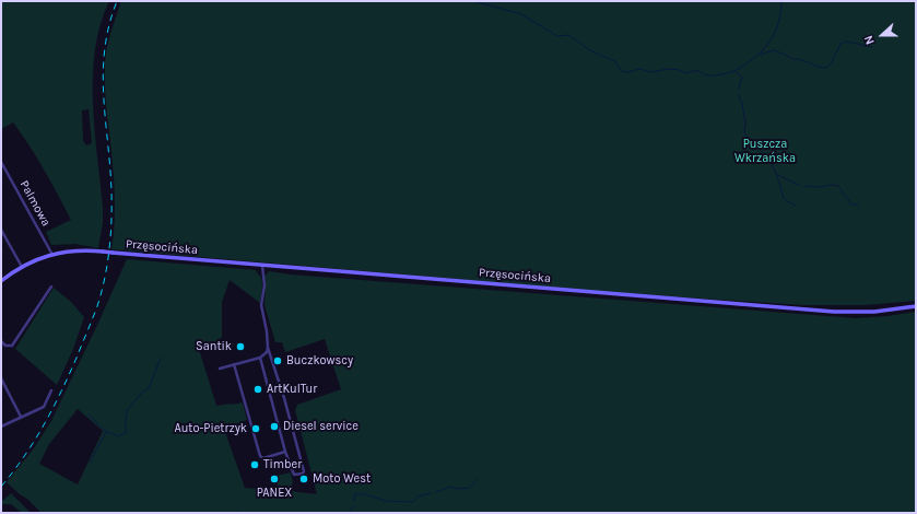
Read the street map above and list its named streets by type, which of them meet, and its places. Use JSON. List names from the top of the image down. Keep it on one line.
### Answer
{"streets":{"street":["Palmowa","Przęsocińska"]},"crossings":[["Palmowa","Przęsocińska"]],"parks":["Puszcza Wkrzańska"],"places":["Santik","Buczkowscy","ArtKulTur","Diesel service","Auto-Pietrzyk","Timber","PANEX","Moto West"],"north":"left"}
